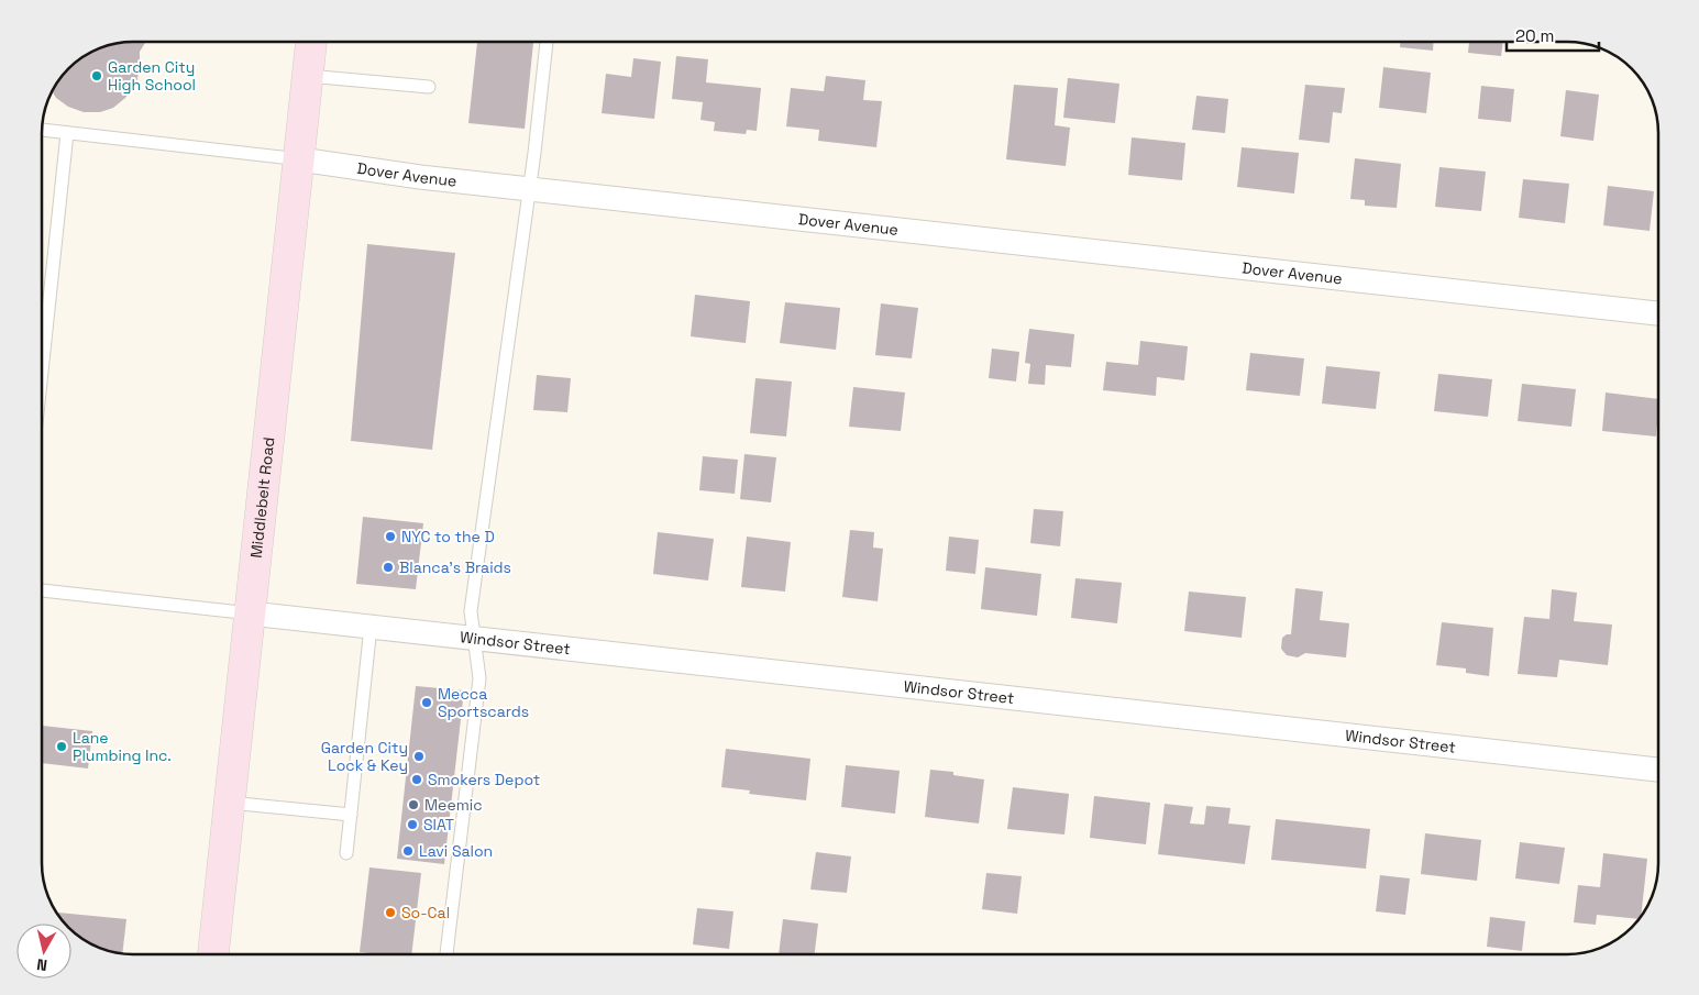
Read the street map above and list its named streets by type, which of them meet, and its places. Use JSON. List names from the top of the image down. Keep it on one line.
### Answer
{"streets":{"main road":["Middlebelt Road"],"street":["Dover Avenue","Windsor Street"]},"crossings":[["Dover Avenue","Middlebelt Road"],["Middlebelt Road","Windsor Street"]],"places":["Garden City High School","NYC to the D","Blanca's Braids","Mecca Sportscards","Lane Plumbing Inc.","Garden City Lock & Key","Smokers Depot","Meemic","SIAT","Lavi Salon","So-Cal"],"scale_bar":"20 m","north":"bottom"}
